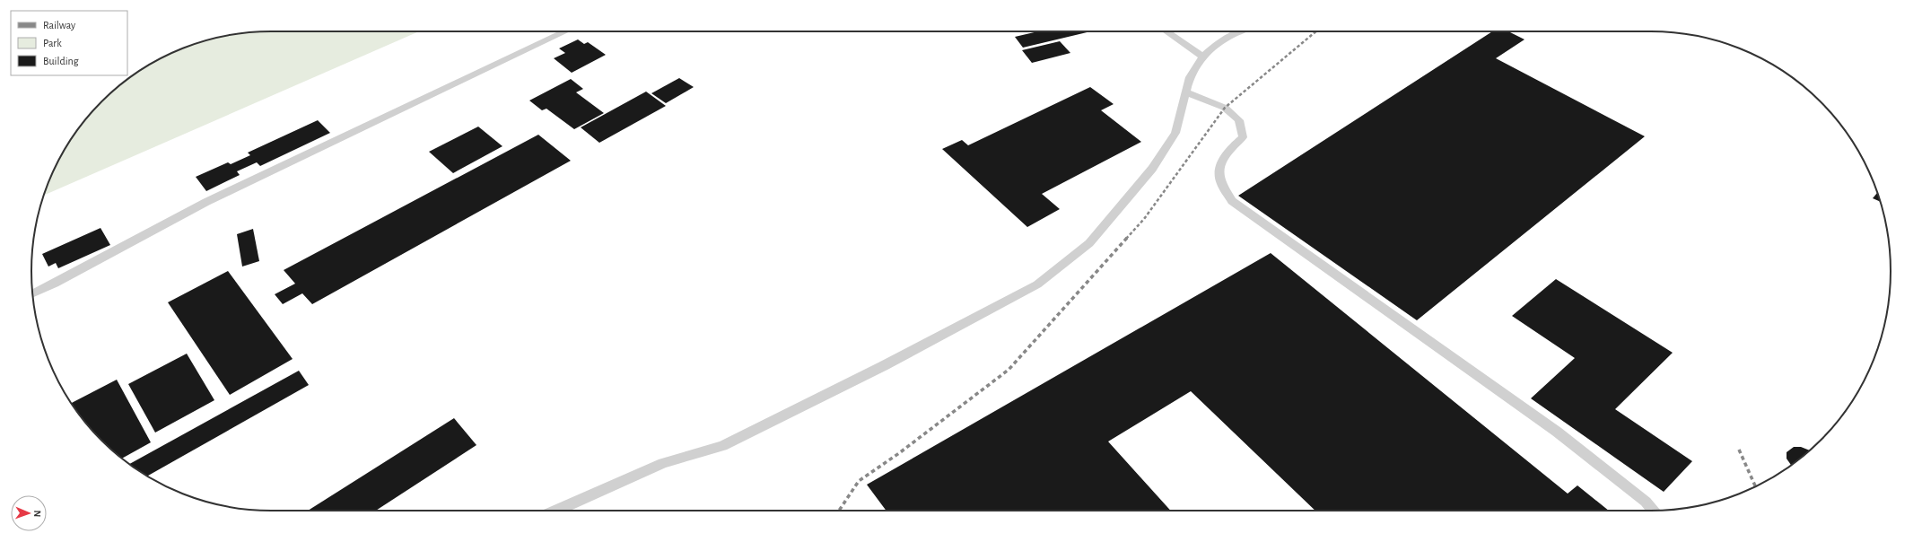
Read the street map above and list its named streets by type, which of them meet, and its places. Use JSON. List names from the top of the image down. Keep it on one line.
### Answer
{"legend":["Railway","Park","Building"],"north":"right"}
